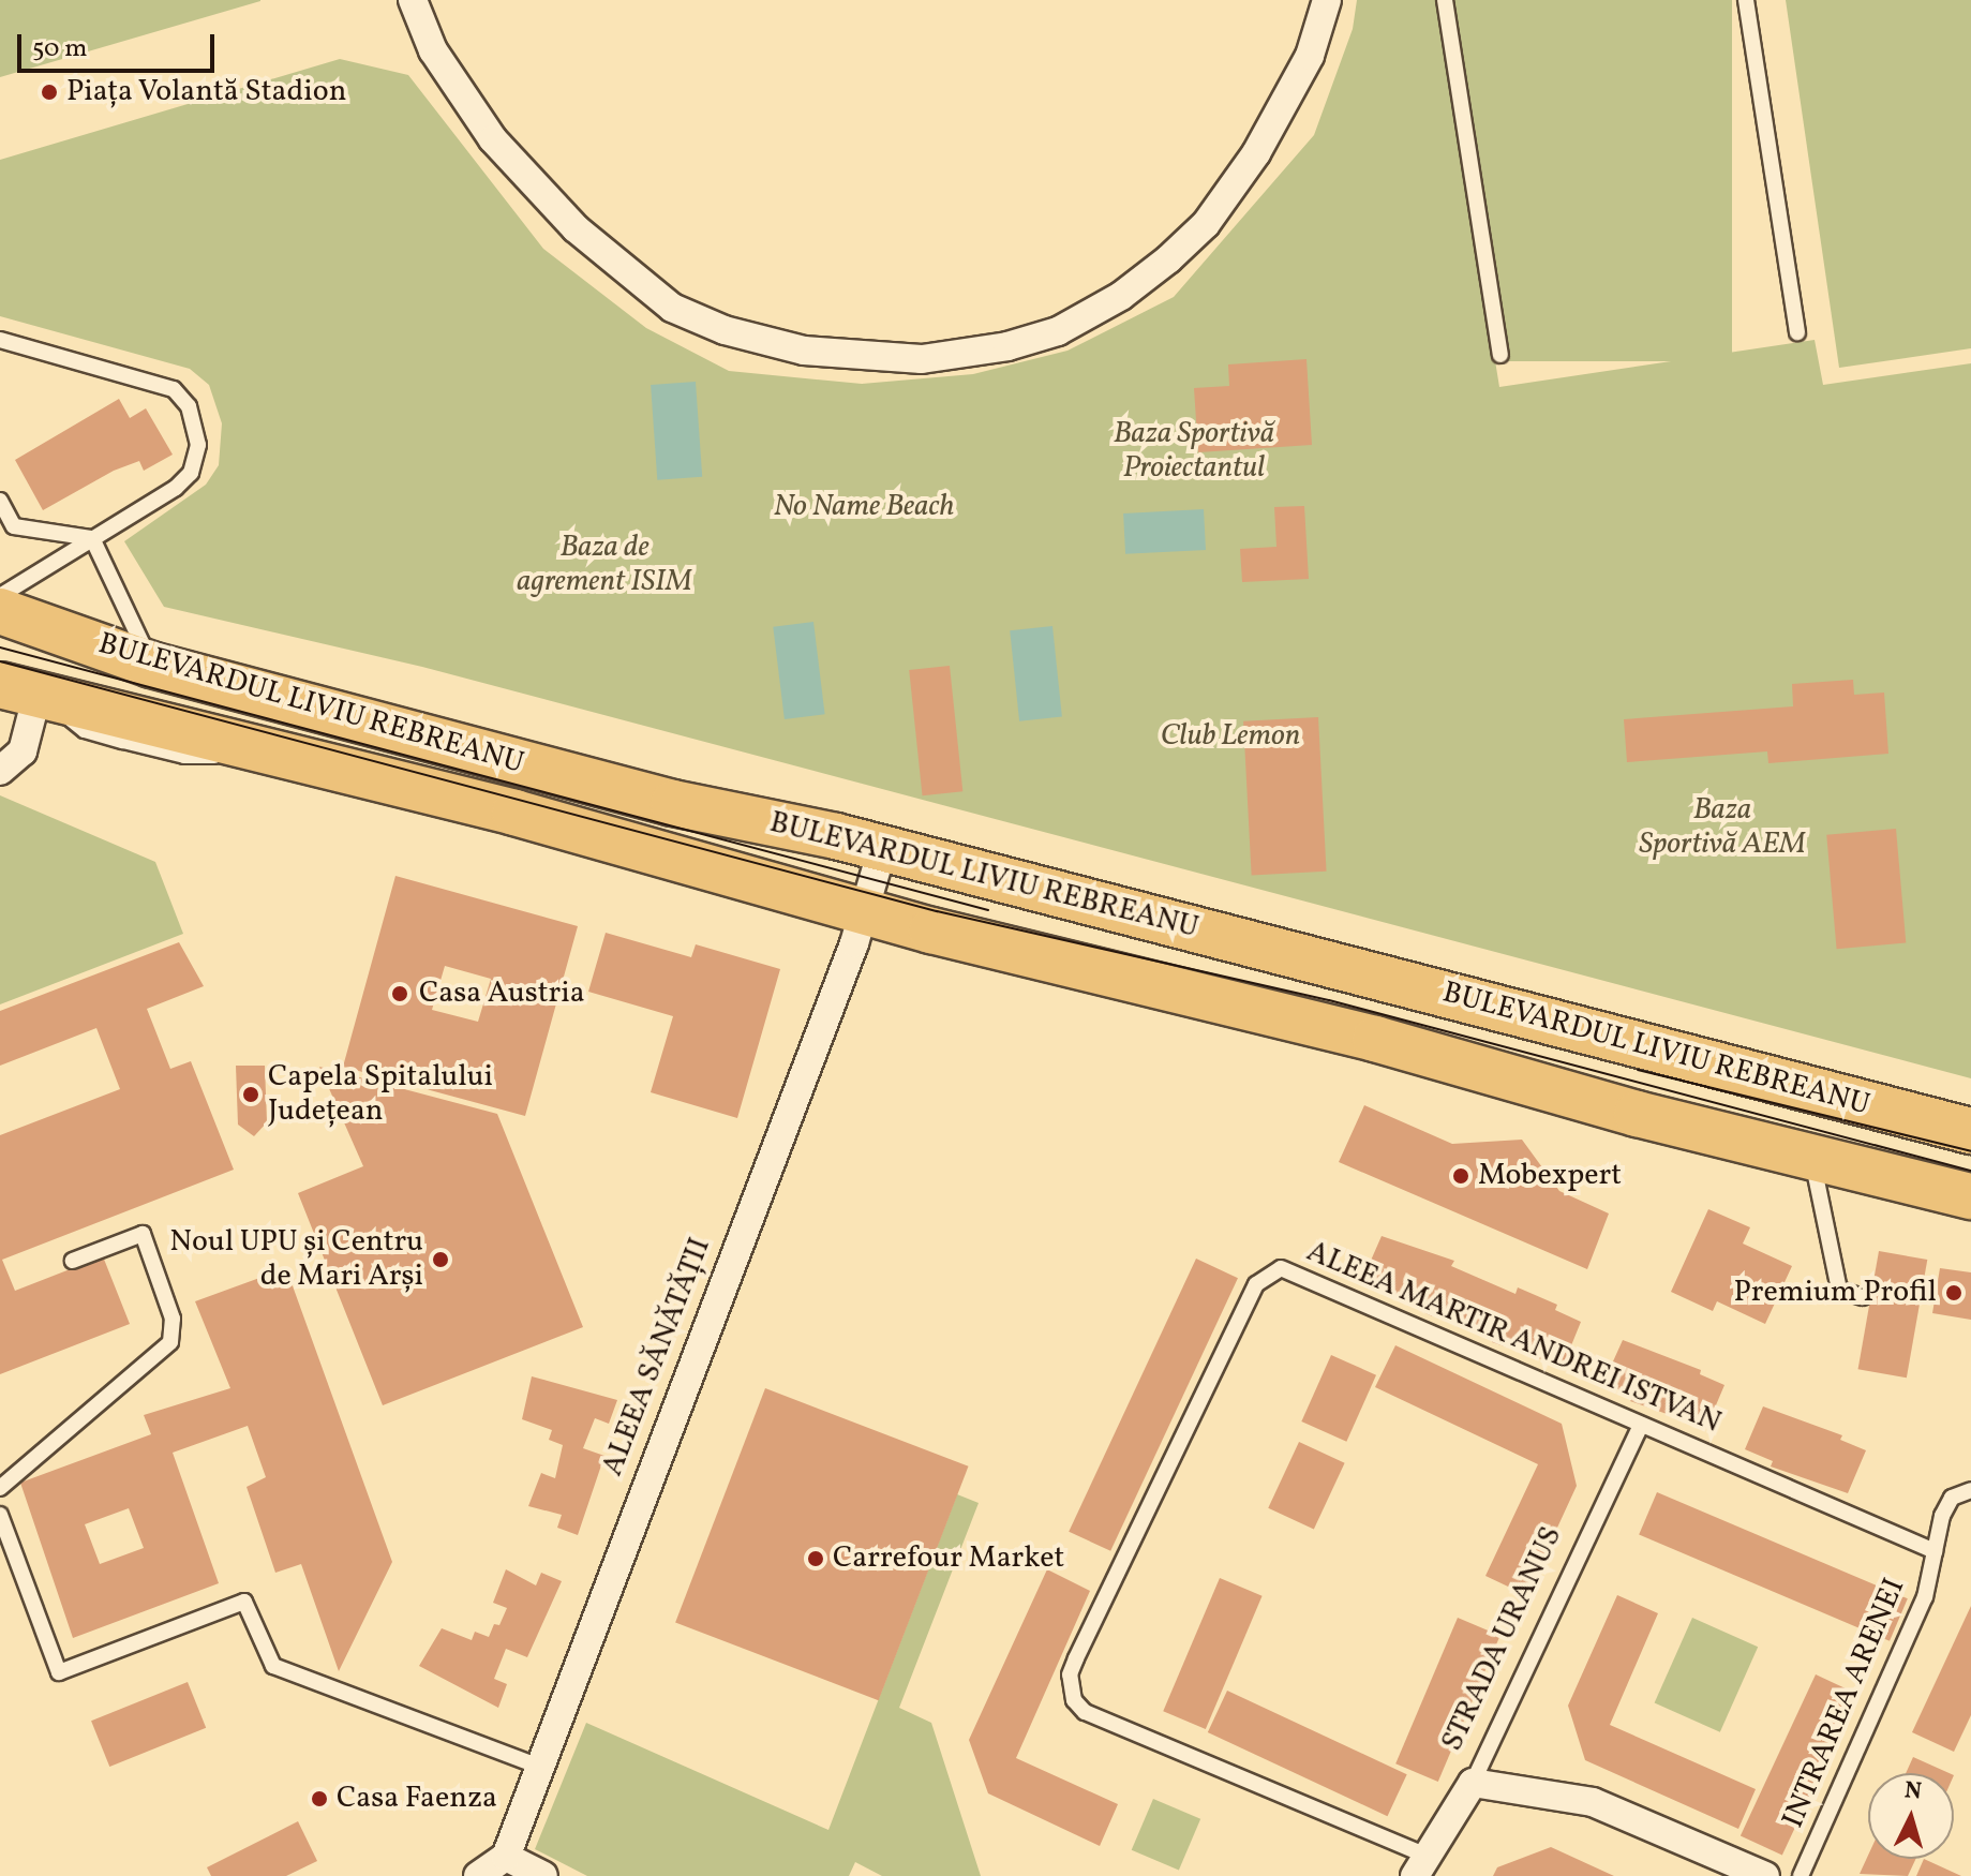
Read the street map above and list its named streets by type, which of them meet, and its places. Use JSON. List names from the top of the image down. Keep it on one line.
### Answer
{"streets":{"main road":["BULEVARDUL LIVIU REBREANU"],"street":["ALEEA SĂNĂTĂȚII","STRADA URANUS"],"lane":["ALEEA MARTIR ANDREI ISTVAN","INTRAREA ARENEI"]},"crossings":[["BULEVARDUL LIVIU REBREANU","ALEEA SĂNĂTĂȚII"],["ALEEA MARTIR ANDREI ISTVAN","STRADA URANUS"],["ALEEA MARTIR ANDREI ISTVAN","INTRAREA ARENEI"]],"parks":["Baza Sportivă Proiectantul","No Name Beach","Baza de agrement ISIM","Club Lemon","Baza Sportivă AEM"],"places":["Piața Volantă Stadion","Casa Austria","Capela Spitalului Județean","Mobexpert","Noul UPU și Centru de Mari Arși","Premium Profil","Carrefour Market","Casa Faenza"],"scale_bar":"50 m","north":"top"}
